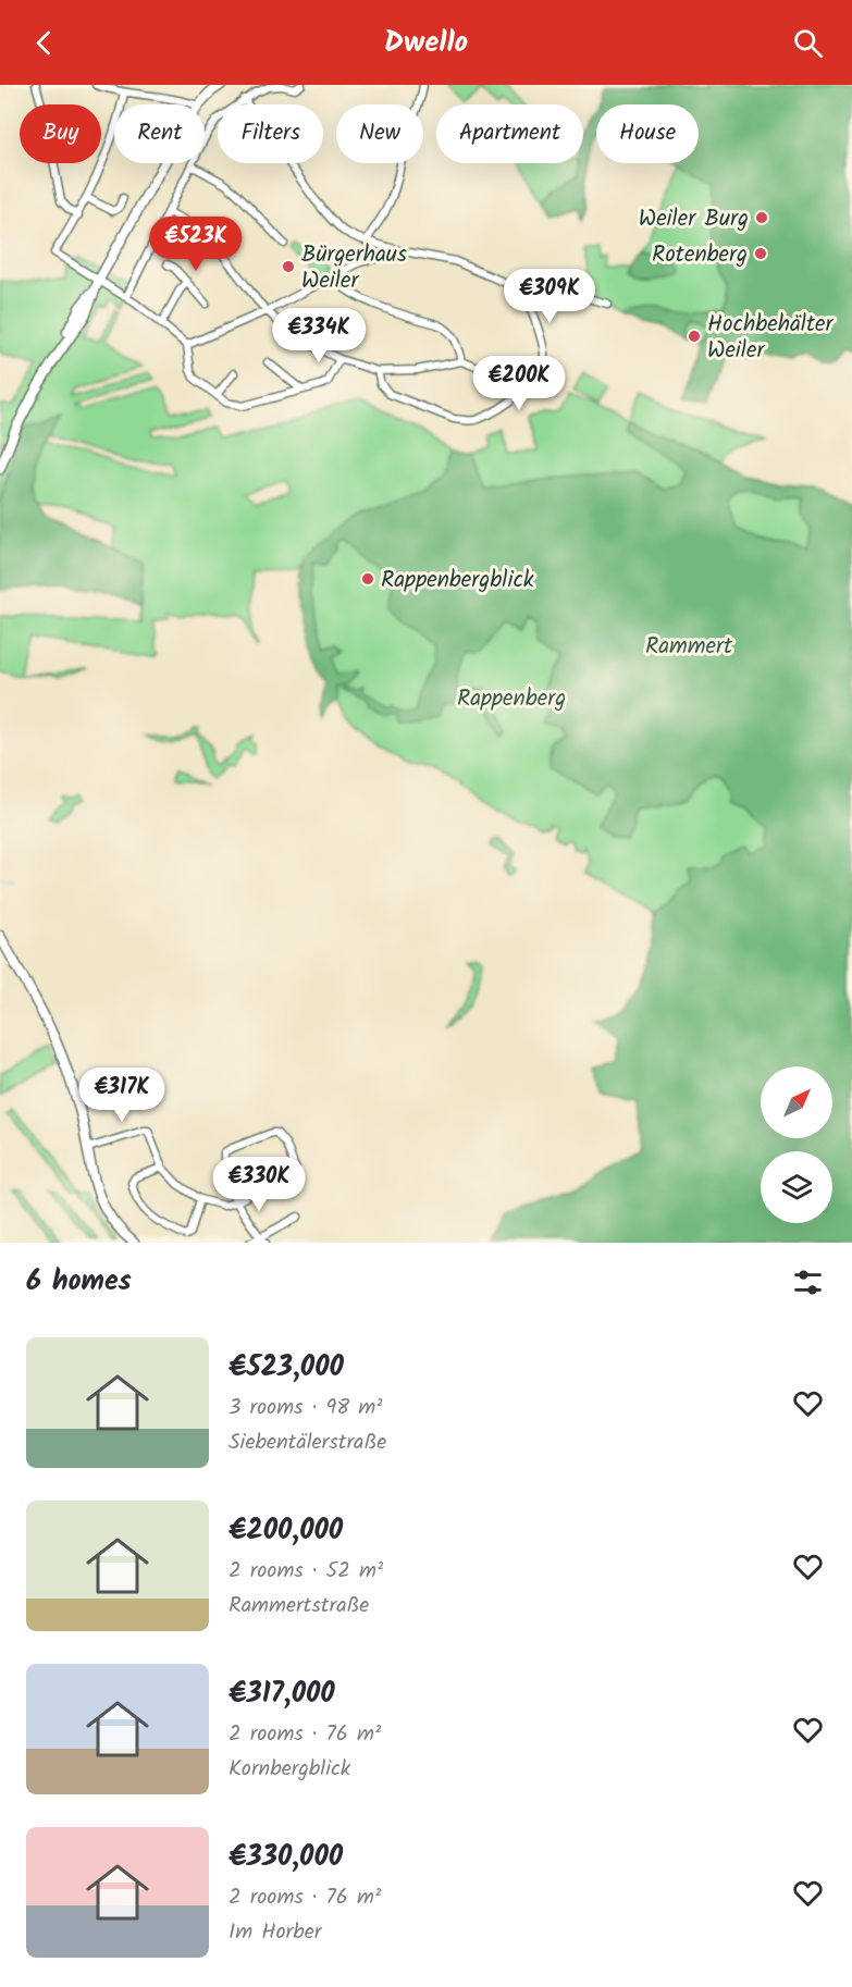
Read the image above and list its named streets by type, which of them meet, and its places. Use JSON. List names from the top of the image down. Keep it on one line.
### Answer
{"parks":["Rammert","Rappenberg"],"places":["Weiler Burg","Rotenberg","Bürgerhaus Weiler","Hochbehälter Weiler","Rappenbergblick"],"north":"top right","page":{"header":"Dwello","chip":["Buy","Rent","Filters","New","Apartment","House"],"price":["€523K","€309K","€334K","€200K","€317K","€330K"],"heading":"6 homes","list":[{"name":"€523,000","note":"3 rooms · 98 m² · Siebentälerstraße"},{"name":"€200,000","note":"2 rooms · 52 m² · Rammertstraße"},{"name":"€317,000","note":"2 rooms · 76 m² · Kornbergblick"},{"name":"€330,000","note":"2 rooms · 76 m² · Im Horber"}]}}
